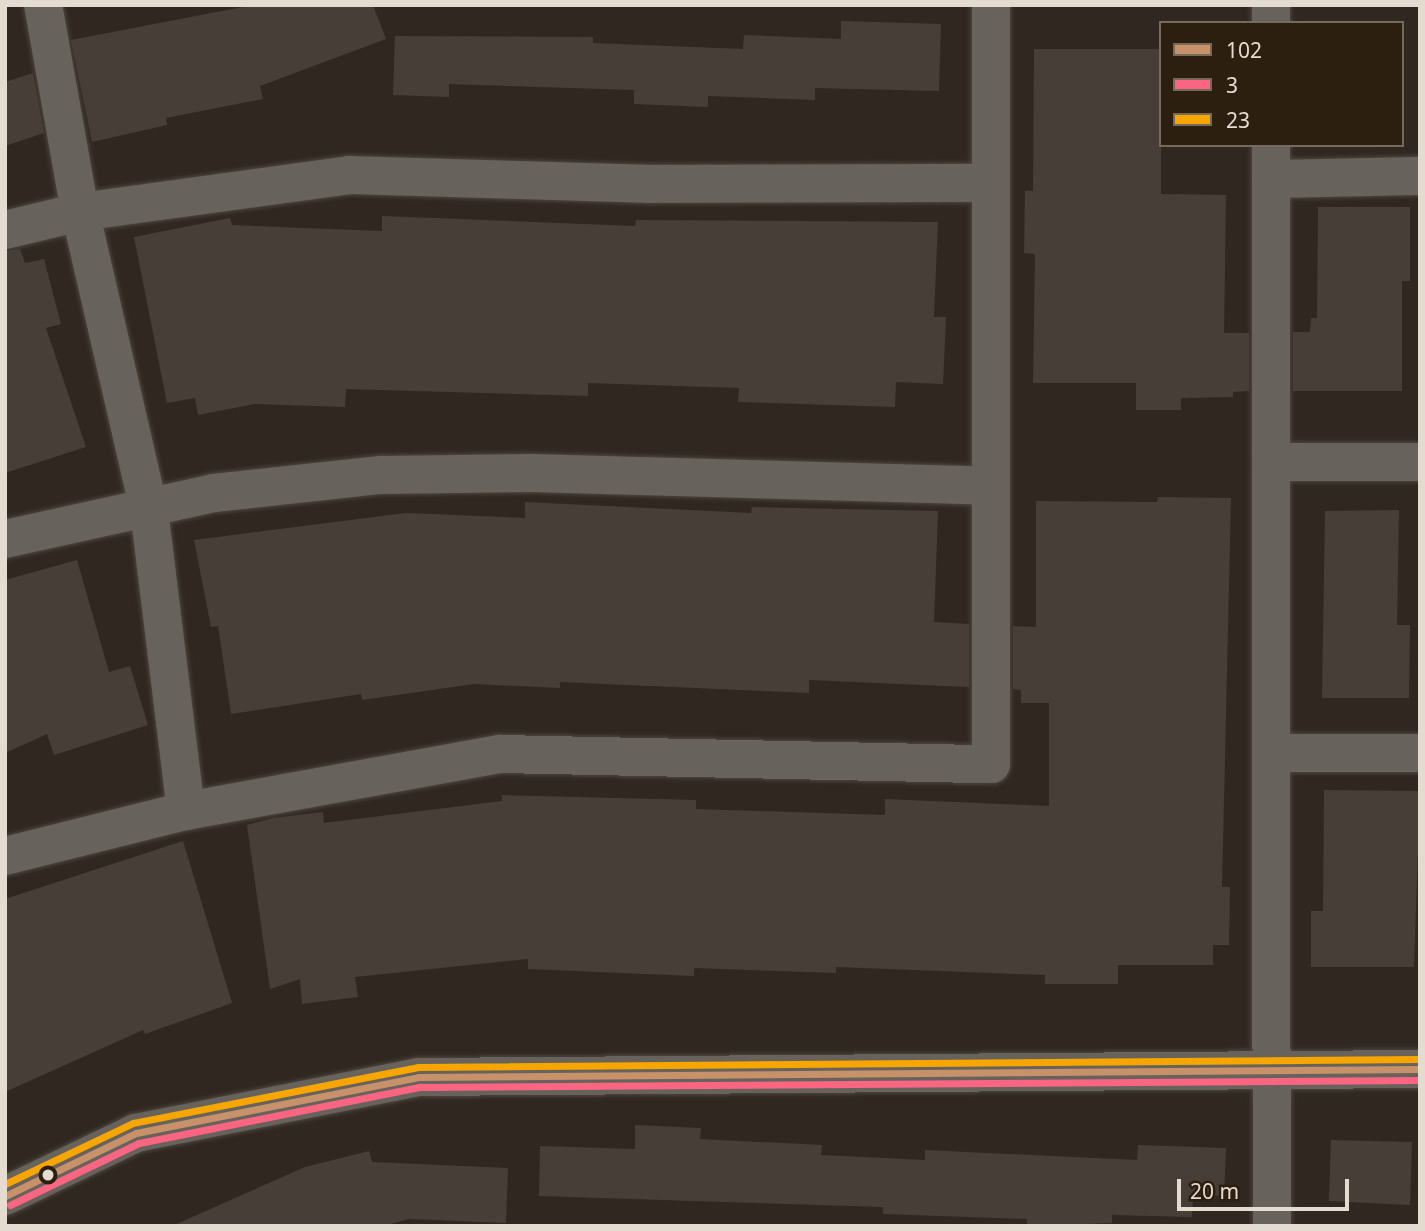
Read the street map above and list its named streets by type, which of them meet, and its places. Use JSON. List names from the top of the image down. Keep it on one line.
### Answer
{"lines":["transit line 23","transit line 102","transit line 3"],"legend":["102","3","23"],"scale_bar":"20 m"}
